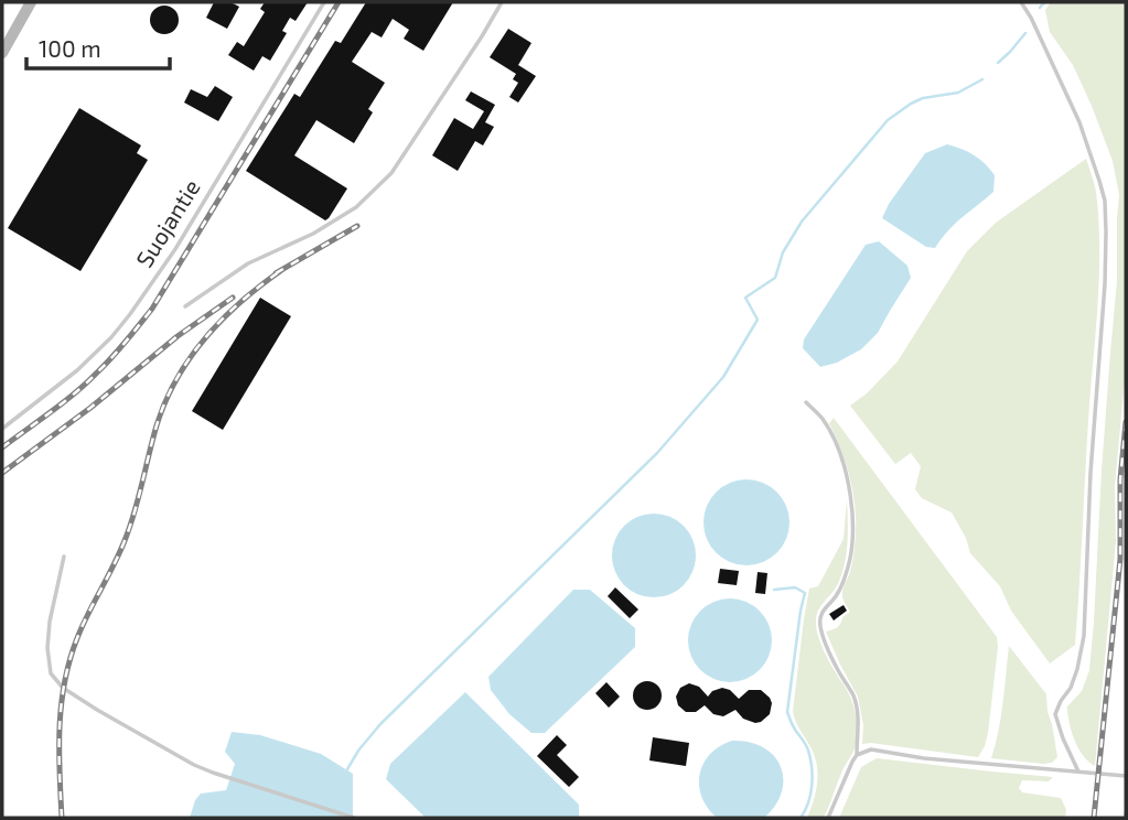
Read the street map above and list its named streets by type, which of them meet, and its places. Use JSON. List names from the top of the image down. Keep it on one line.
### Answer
{"streets":{"lane":["Suojantie"]},"scale_bar":"100 m"}
